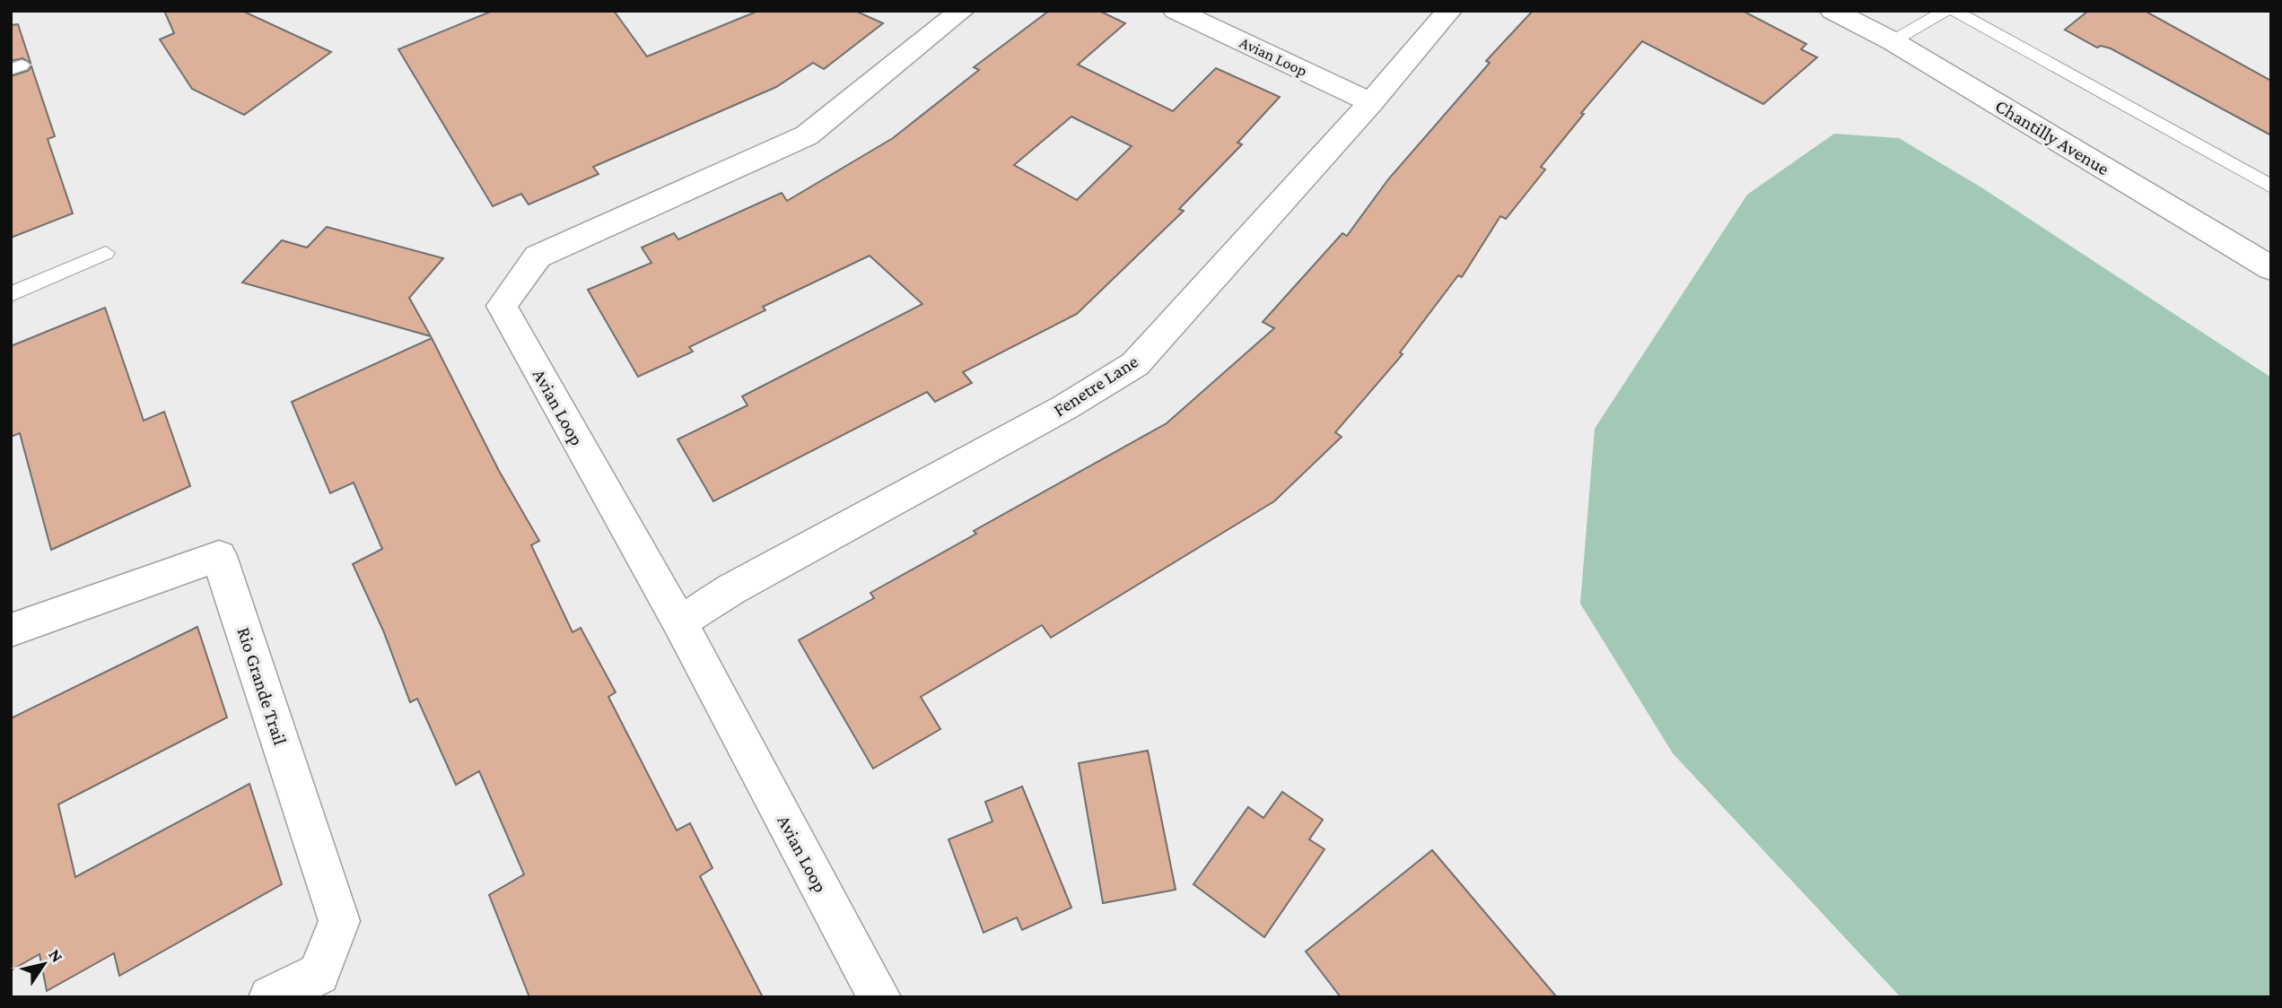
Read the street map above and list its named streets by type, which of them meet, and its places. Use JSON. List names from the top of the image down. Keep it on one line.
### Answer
{"streets":{"street":["Avian Loop","Chantilly Avenue","Fenetre Lane","Rio Grande Trail"]},"crossings":[["Avian Loop","Fenetre Lane"]],"north":"top right"}
